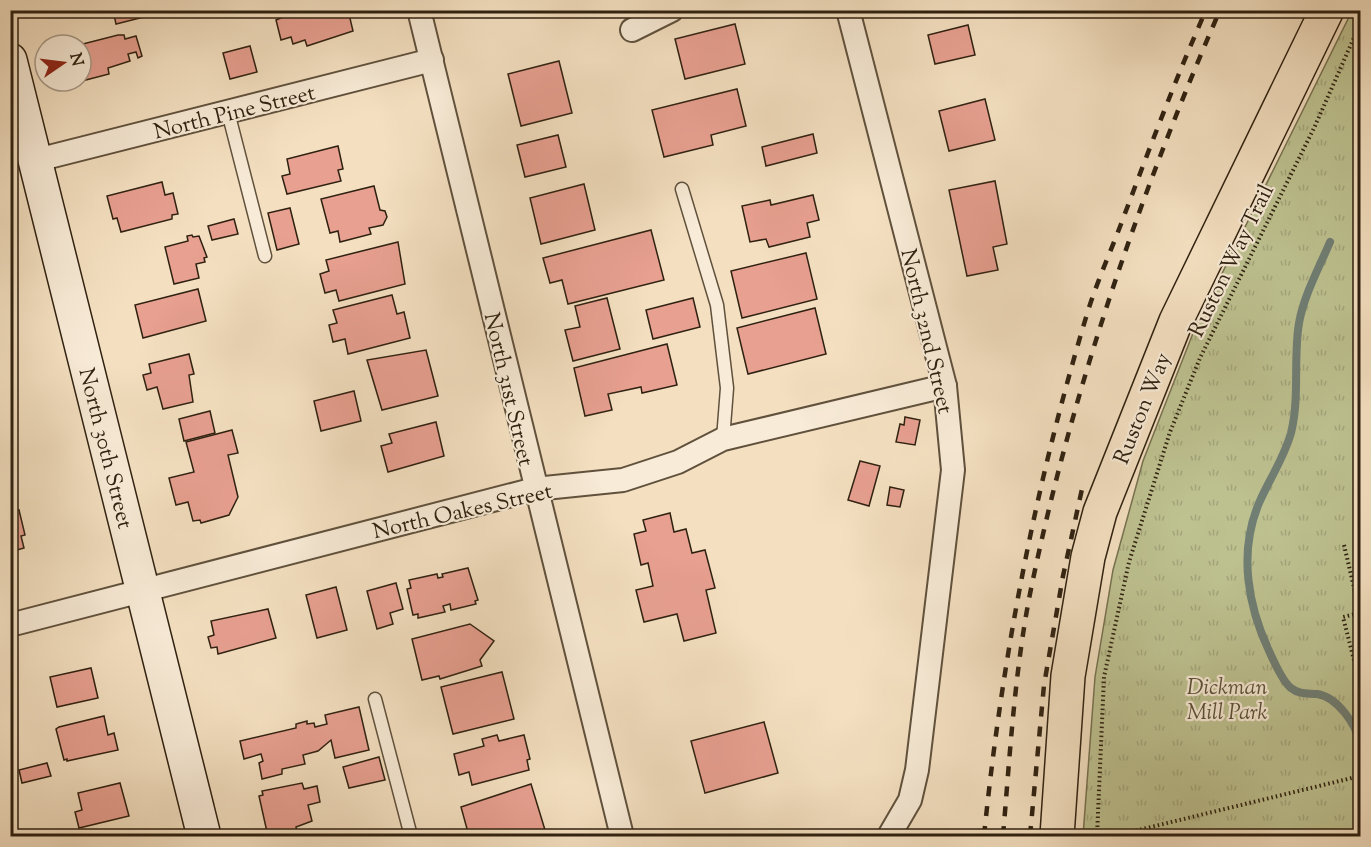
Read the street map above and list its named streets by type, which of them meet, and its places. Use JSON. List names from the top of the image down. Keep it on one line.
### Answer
{"streets":{"main road":["Ruston Way","North 30th Street"],"street":["North Pine Street","North 32nd Street","North 31st Street","North Oakes Street"],"path":["Ruston Way Trail"]},"crossings":[["North Pine Street","North 31st Street"],["North Pine Street","North 30th Street"],["North 32nd Street","North Oakes Street"],["North 31st Street","North Oakes Street"],["North 30th Street","North Oakes Street"]],"parks":["Dickman Mill Park"],"north":"right"}
